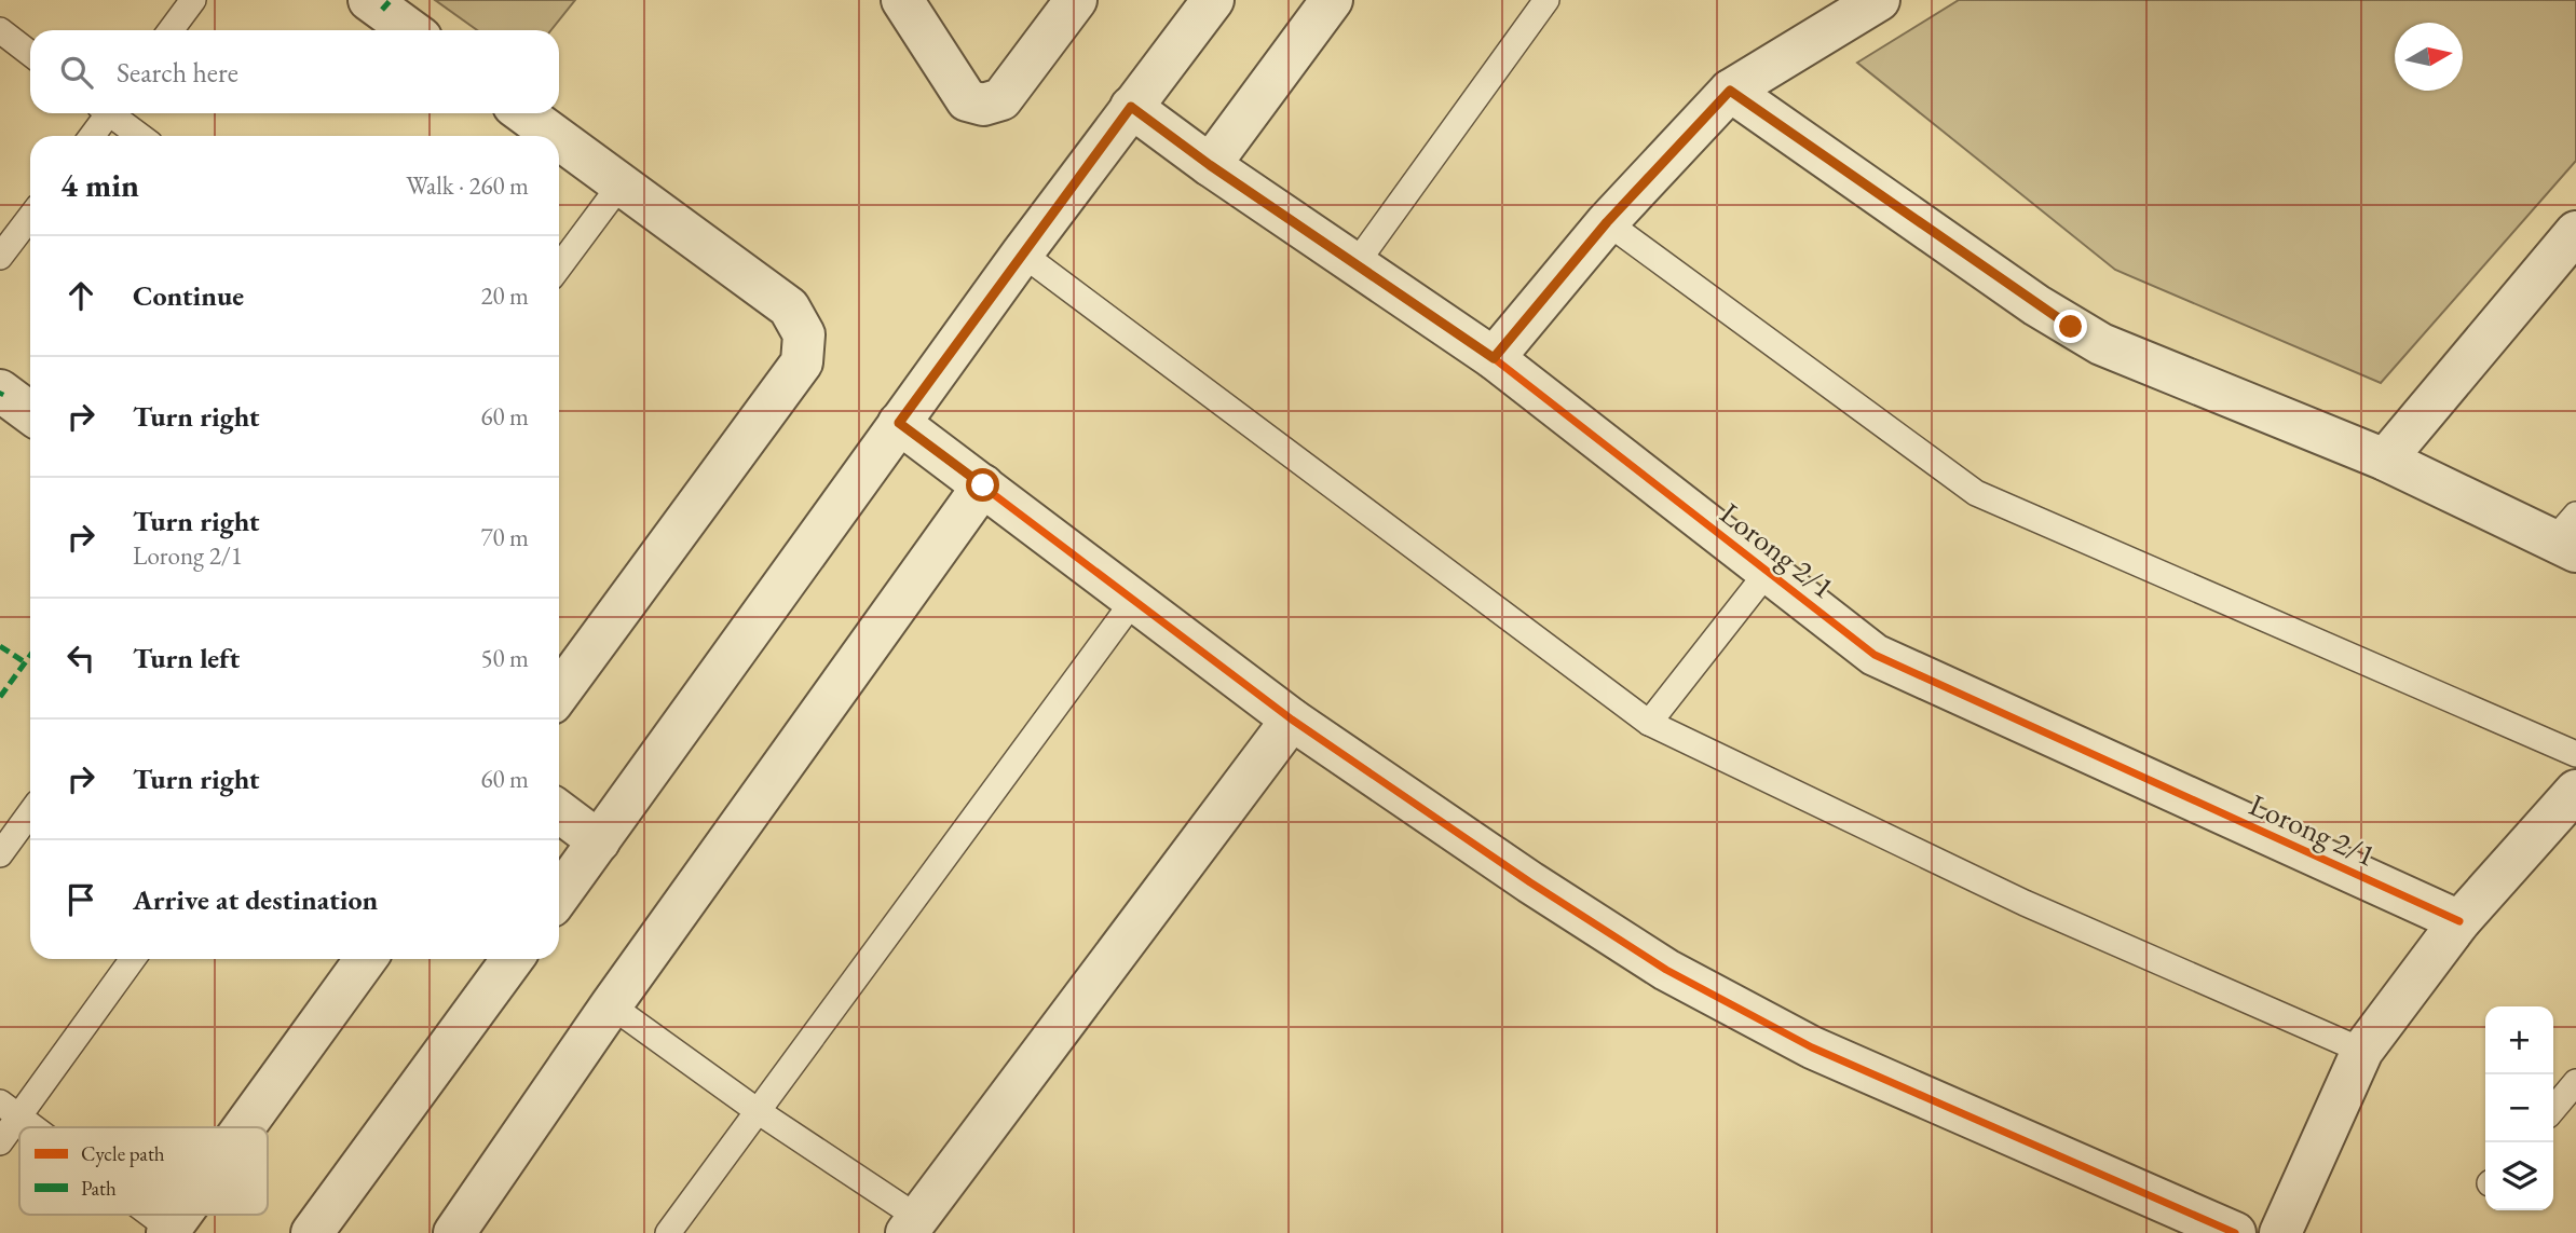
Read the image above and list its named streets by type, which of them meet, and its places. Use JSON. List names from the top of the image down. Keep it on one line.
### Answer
{"streets":{"street":["Lorong 2/1"]},"legend":["Cycle path","Path"],"north":"right","page":{"search":"Search here","heading":["4 min","Walk · 260 m"],"list":[["Continue","20 m"],["Turn right","60 m"],["Turn right","Lorong 2/1","70 m"],["Turn left","50 m"],["Turn right","60 m"],"Arrive at destination"],"map_buttons":["+","−"]}}
